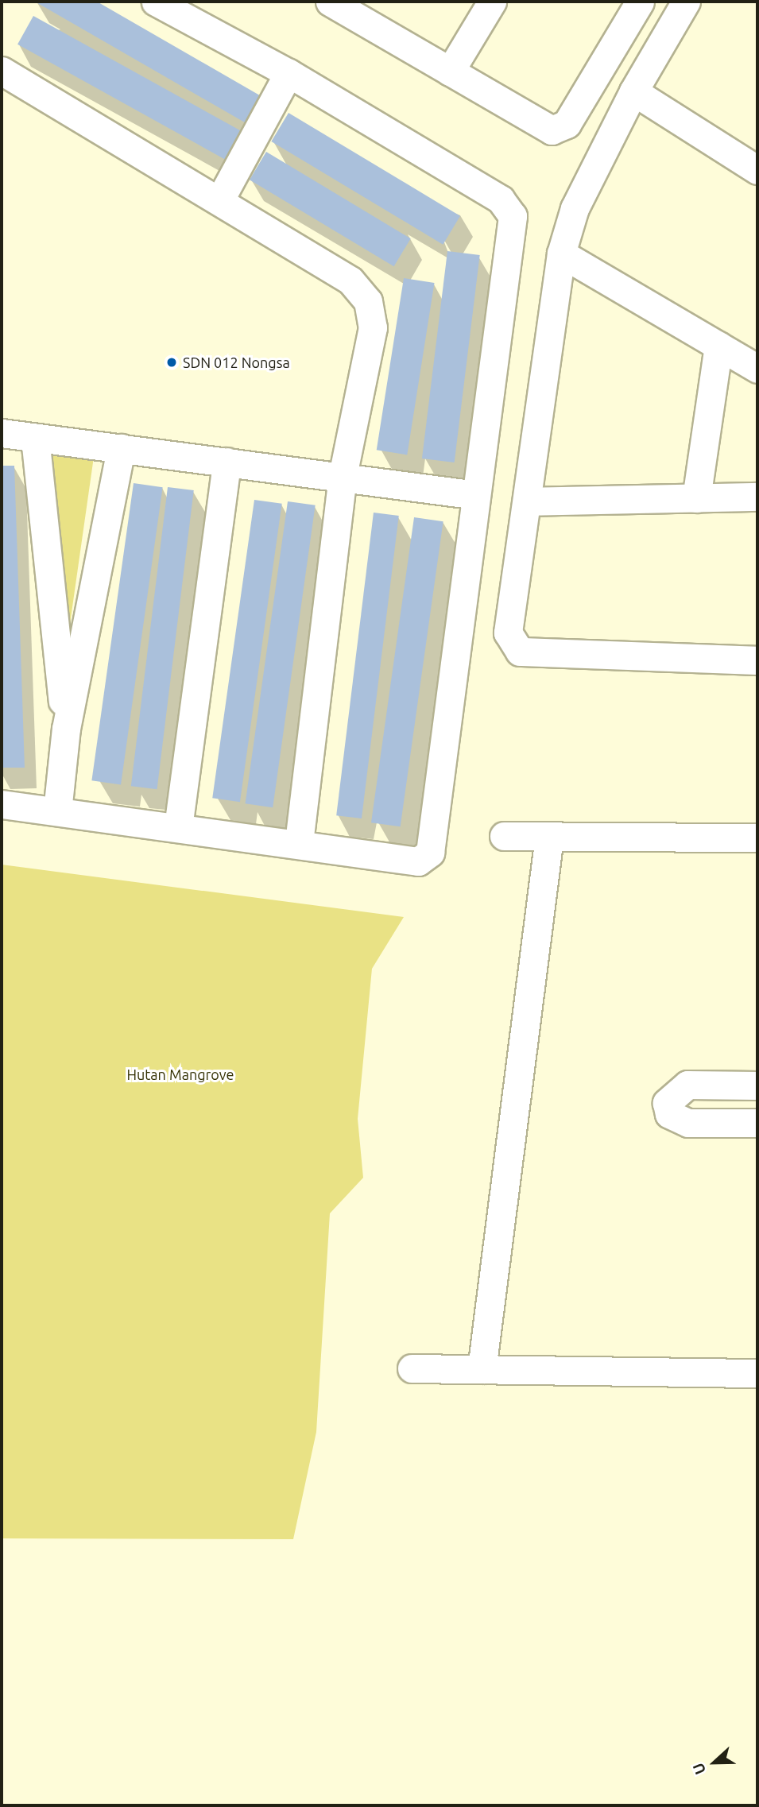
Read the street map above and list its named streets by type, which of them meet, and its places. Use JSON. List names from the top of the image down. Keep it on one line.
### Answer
{"parks":["Hutan Mangrove"],"places":["SDN 012 Nongsa"],"north":"left"}
